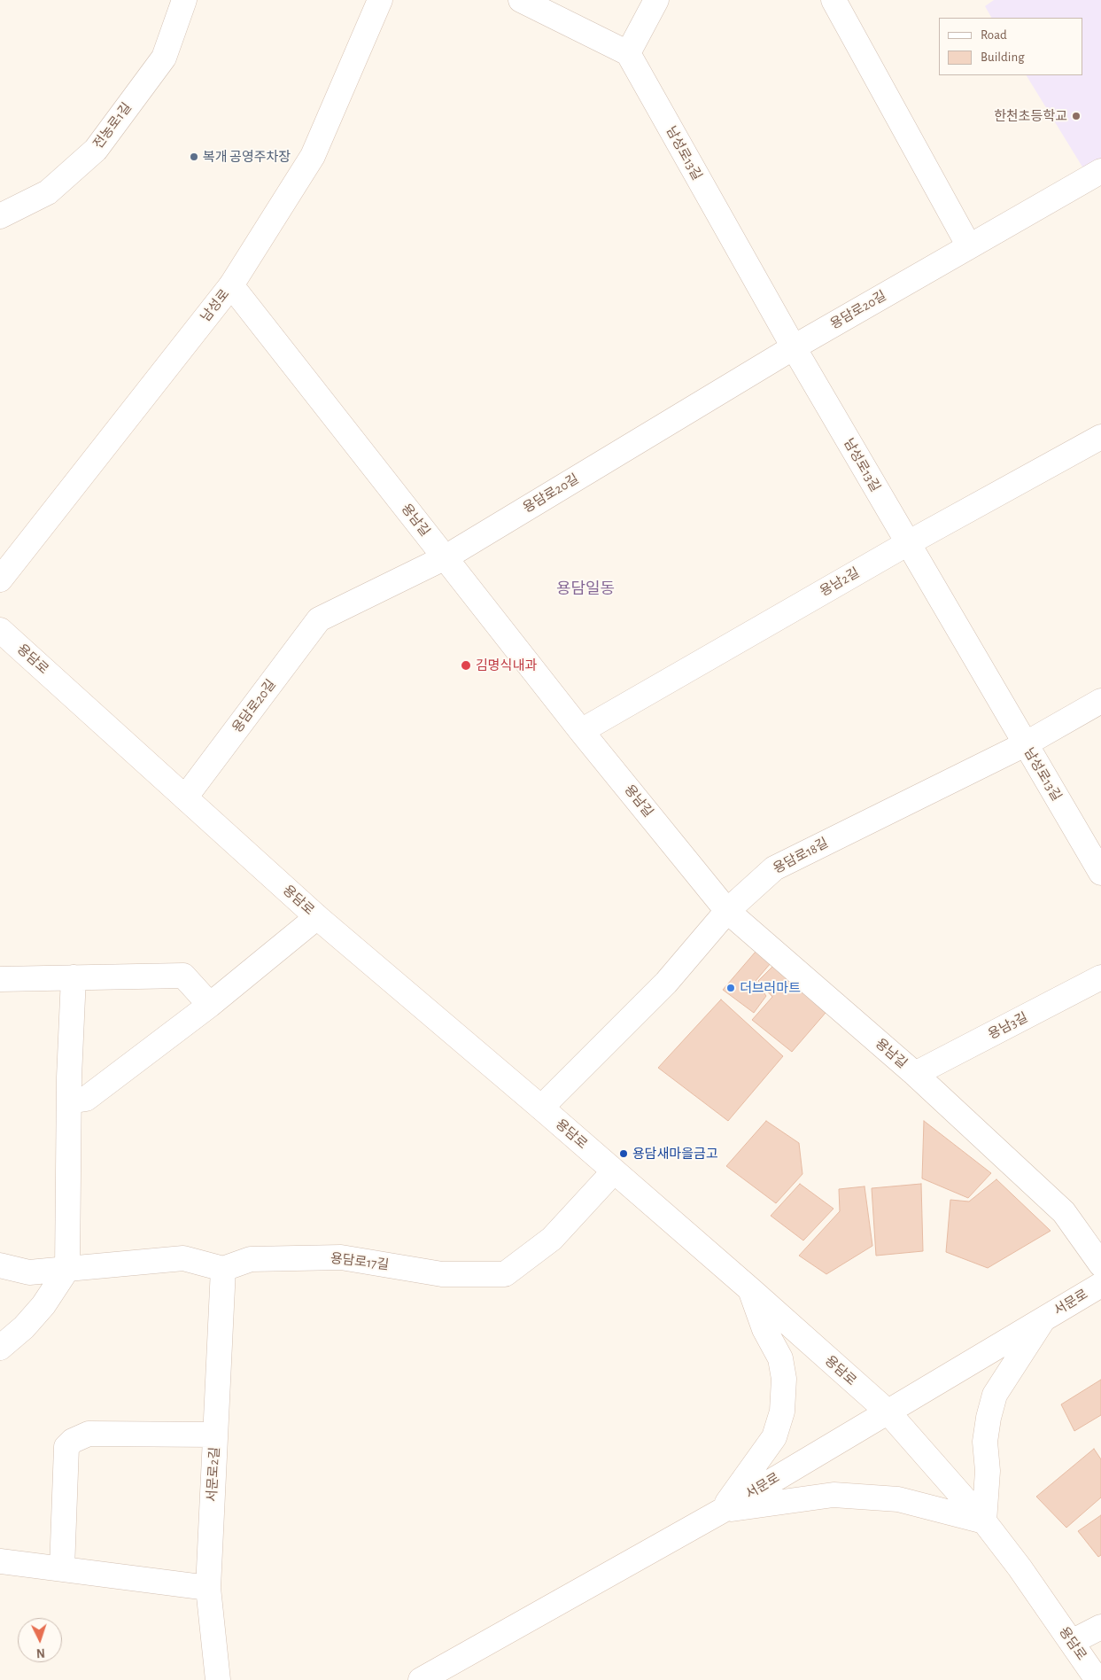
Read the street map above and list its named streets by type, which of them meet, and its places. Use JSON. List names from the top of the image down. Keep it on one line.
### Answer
{"streets":{"street":["전농로1길","남성로13길","남성로","용담로20길","용남길","용남2길","용담로","용담로18길","용남3길","용담로17길","서문로","서문로2길"]},"crossings":[["남성로13길","용담로20길"],["남성로13길","용남2길"],["남성로13길","용담로18길"],["남성로","용남길"],["용담로20길","용남길"],["용담로20길","용담로"],["용남길","용남2길"],["용남길","용담로18길"],["용남길","용남3길"],["용담로","용담로18길"],["용담로","용담로17길"],["용담로","서문로"],["용담로17길","서문로2길"]],"districts":["용담일동"],"places":["한천초등학교","복개 공영주차장","김명식내과","더브러마트","용담새마을금고"],"legend":["Road","Building"],"north":"bottom"}
